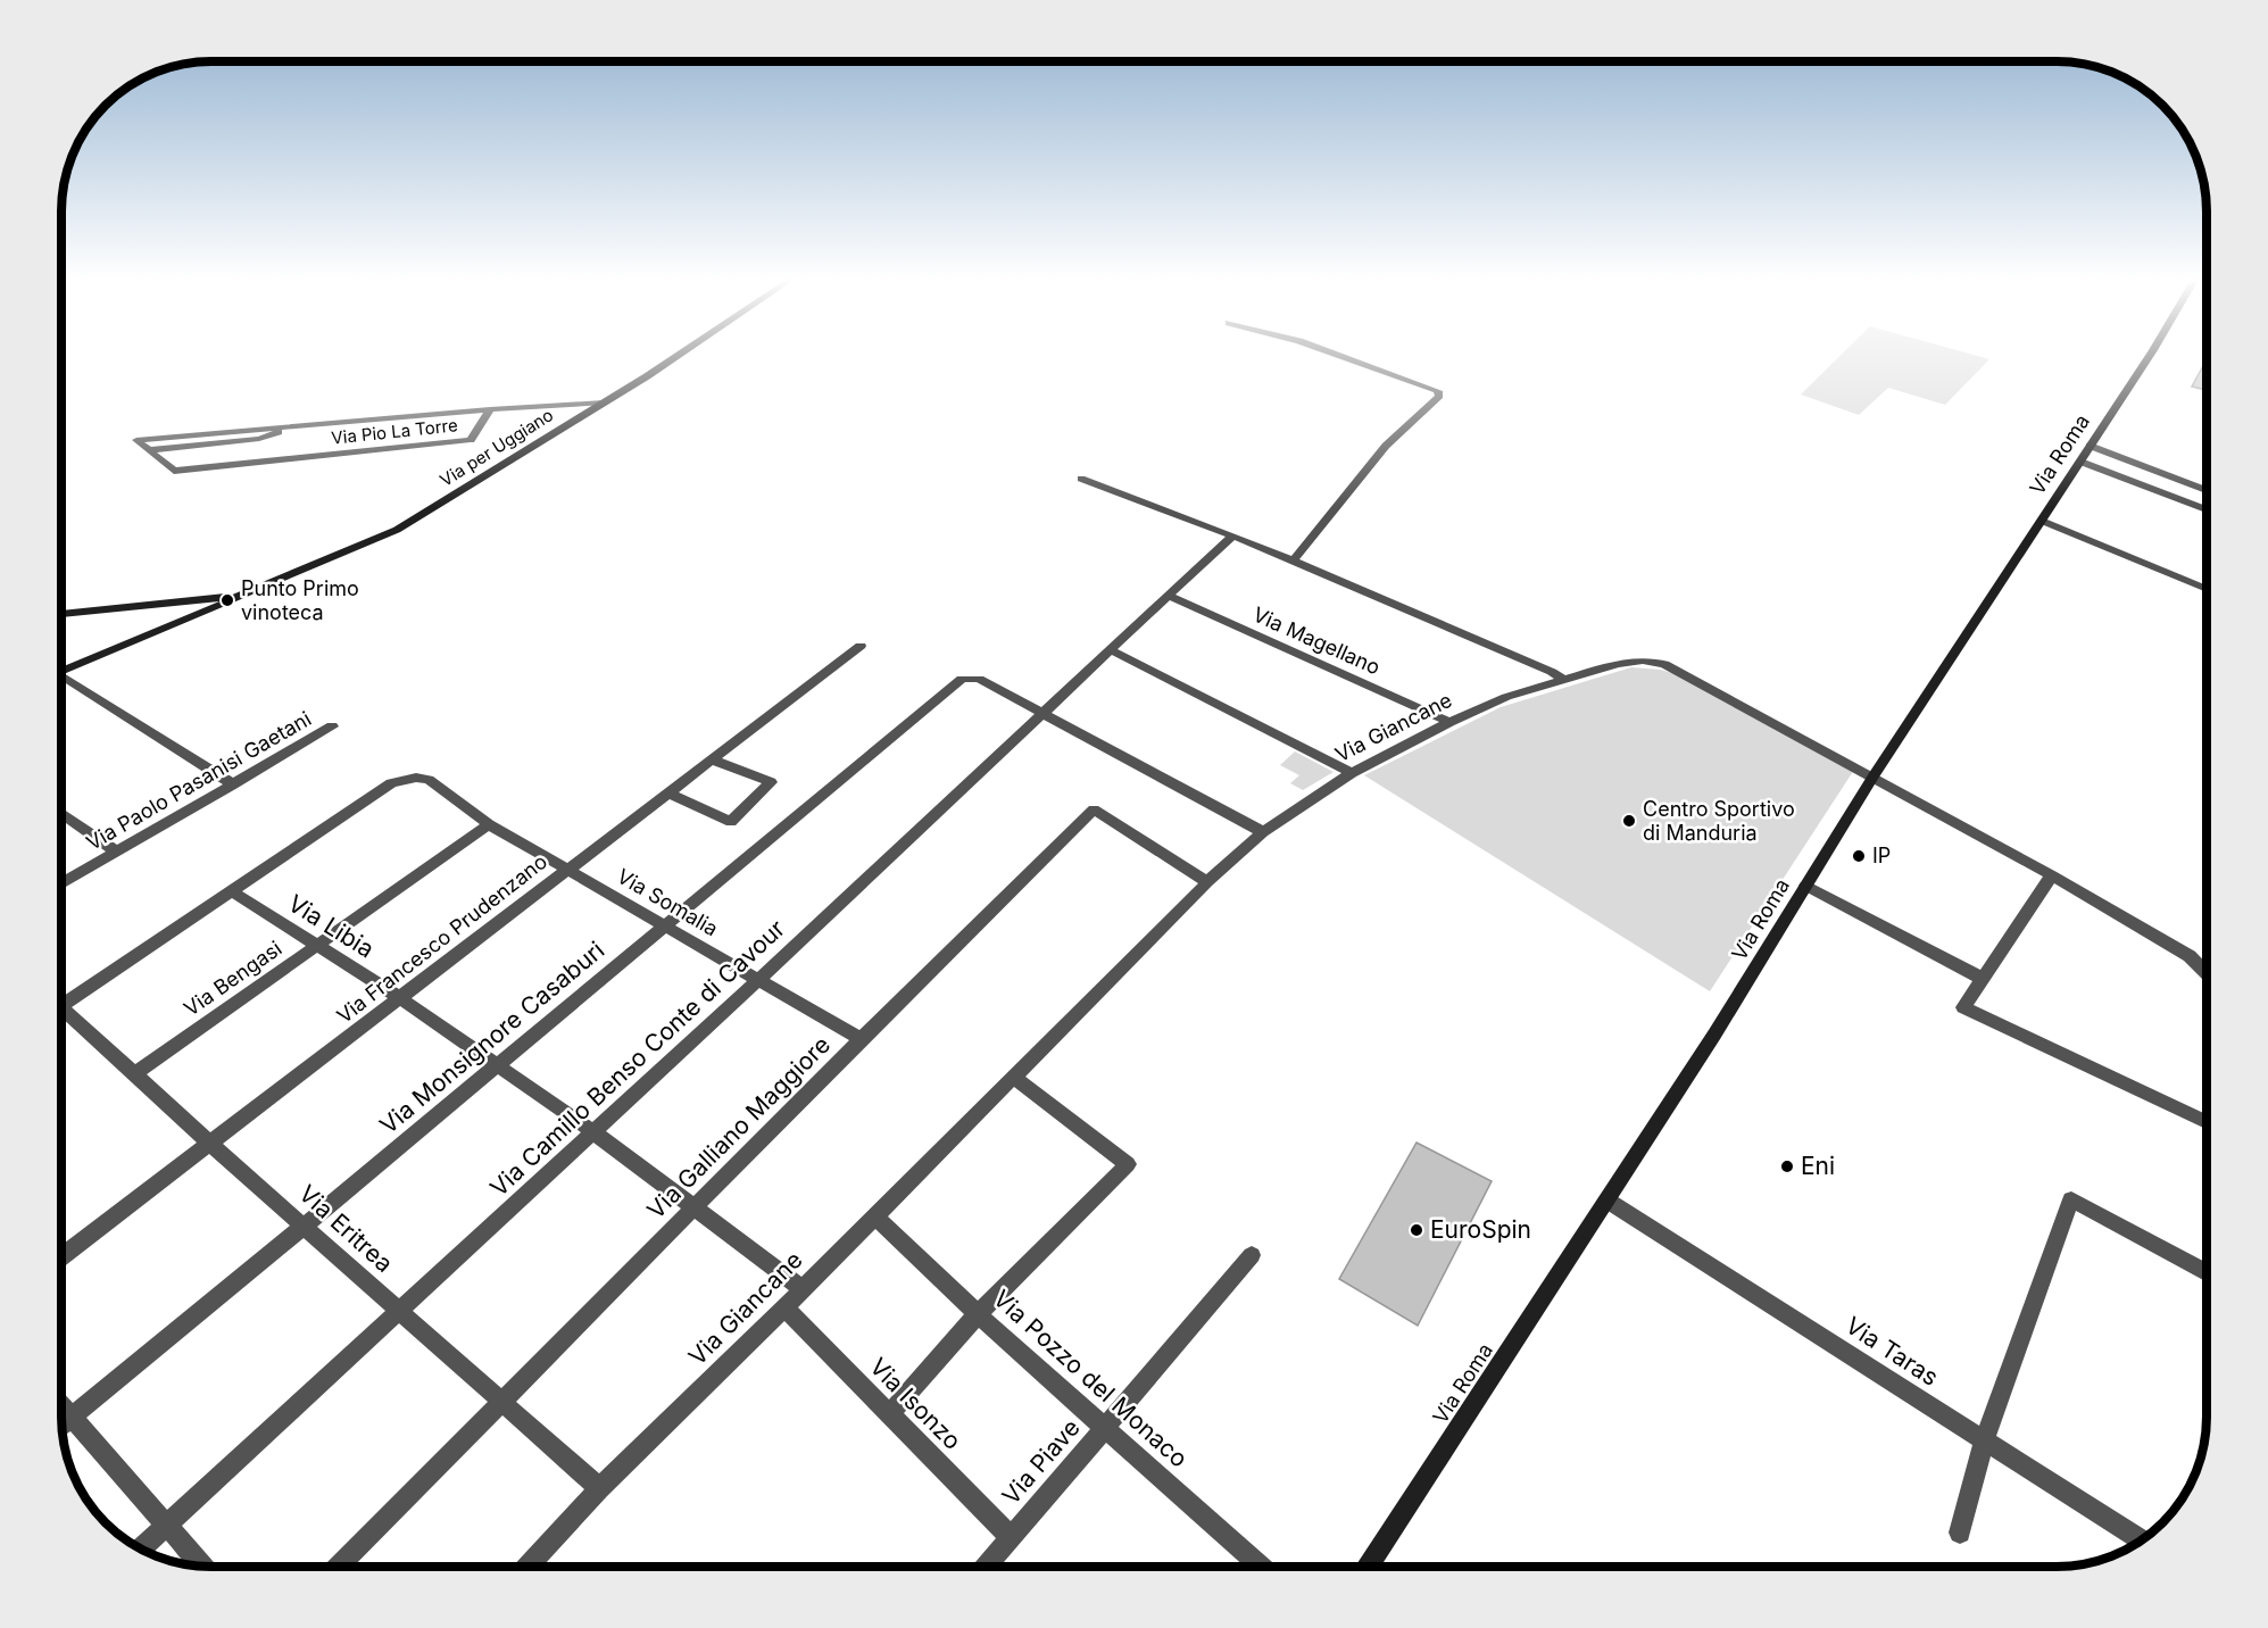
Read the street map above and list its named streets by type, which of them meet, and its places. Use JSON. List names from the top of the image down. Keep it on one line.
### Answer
{"streets":{"street":["Via Pio La Torre","Via per Uggiano","Via Roma","Via Magellano","Via Giancane","Via Paolo Pasanisi Gaetani","Via Somalia","Via Libia","Via Francesco Prudenzano","Via Bengasi","Via Monsignore Casaburi","Via Camillo Benso Conte di Cavour","Via Galliano Maggiore","Via Eritrea","Via Taras","Via Pozzo del Monaco","Via Isonzo","Via Piave"]},"crossings":[["Via Roma","Via Giancane"],["Via Roma","Via Taras"],["Via Magellano","Via Giancane"],["Via Magellano","Via Camillo Benso Conte di Cavour"],["Via Giancane","Via Libia"],["Via Giancane","Via Galliano Maggiore"],["Via Giancane","Via Eritrea"],["Via Giancane","Via Pozzo del Monaco"],["Via Giancane","Via Isonzo"],["Via Somalia","Via Libia"],["Via Somalia","Via Francesco Prudenzano"],["Via Somalia","Via Bengasi"],["Via Somalia","Via Monsignore Casaburi"],["Via Somalia","Via Camillo Benso Conte di Cavour"],["Via Somalia","Via Galliano Maggiore"],["Via Libia","Via Francesco Prudenzano"],["Via Libia","Via Bengasi"],["Via Libia","Via Monsignore Casaburi"],["Via Libia","Via Camillo Benso Conte di Cavour"],["Via Libia","Via Galliano Maggiore"],["Via Francesco Prudenzano","Via Eritrea"],["Via Bengasi","Via Eritrea"],["Via Monsignore Casaburi","Via Camillo Benso Conte di Cavour"],["Via Monsignore Casaburi","Via Eritrea"],["Via Camillo Benso Conte di Cavour","Via Eritrea"],["Via Galliano Maggiore","Via Eritrea"],["Via Pozzo del Monaco","Via Piave"],["Via Isonzo","Via Piave"]],"places":["Punto Primo vinoteca","Centro Sportivo di Manduria","IP","Eni","EuroSpin"]}
